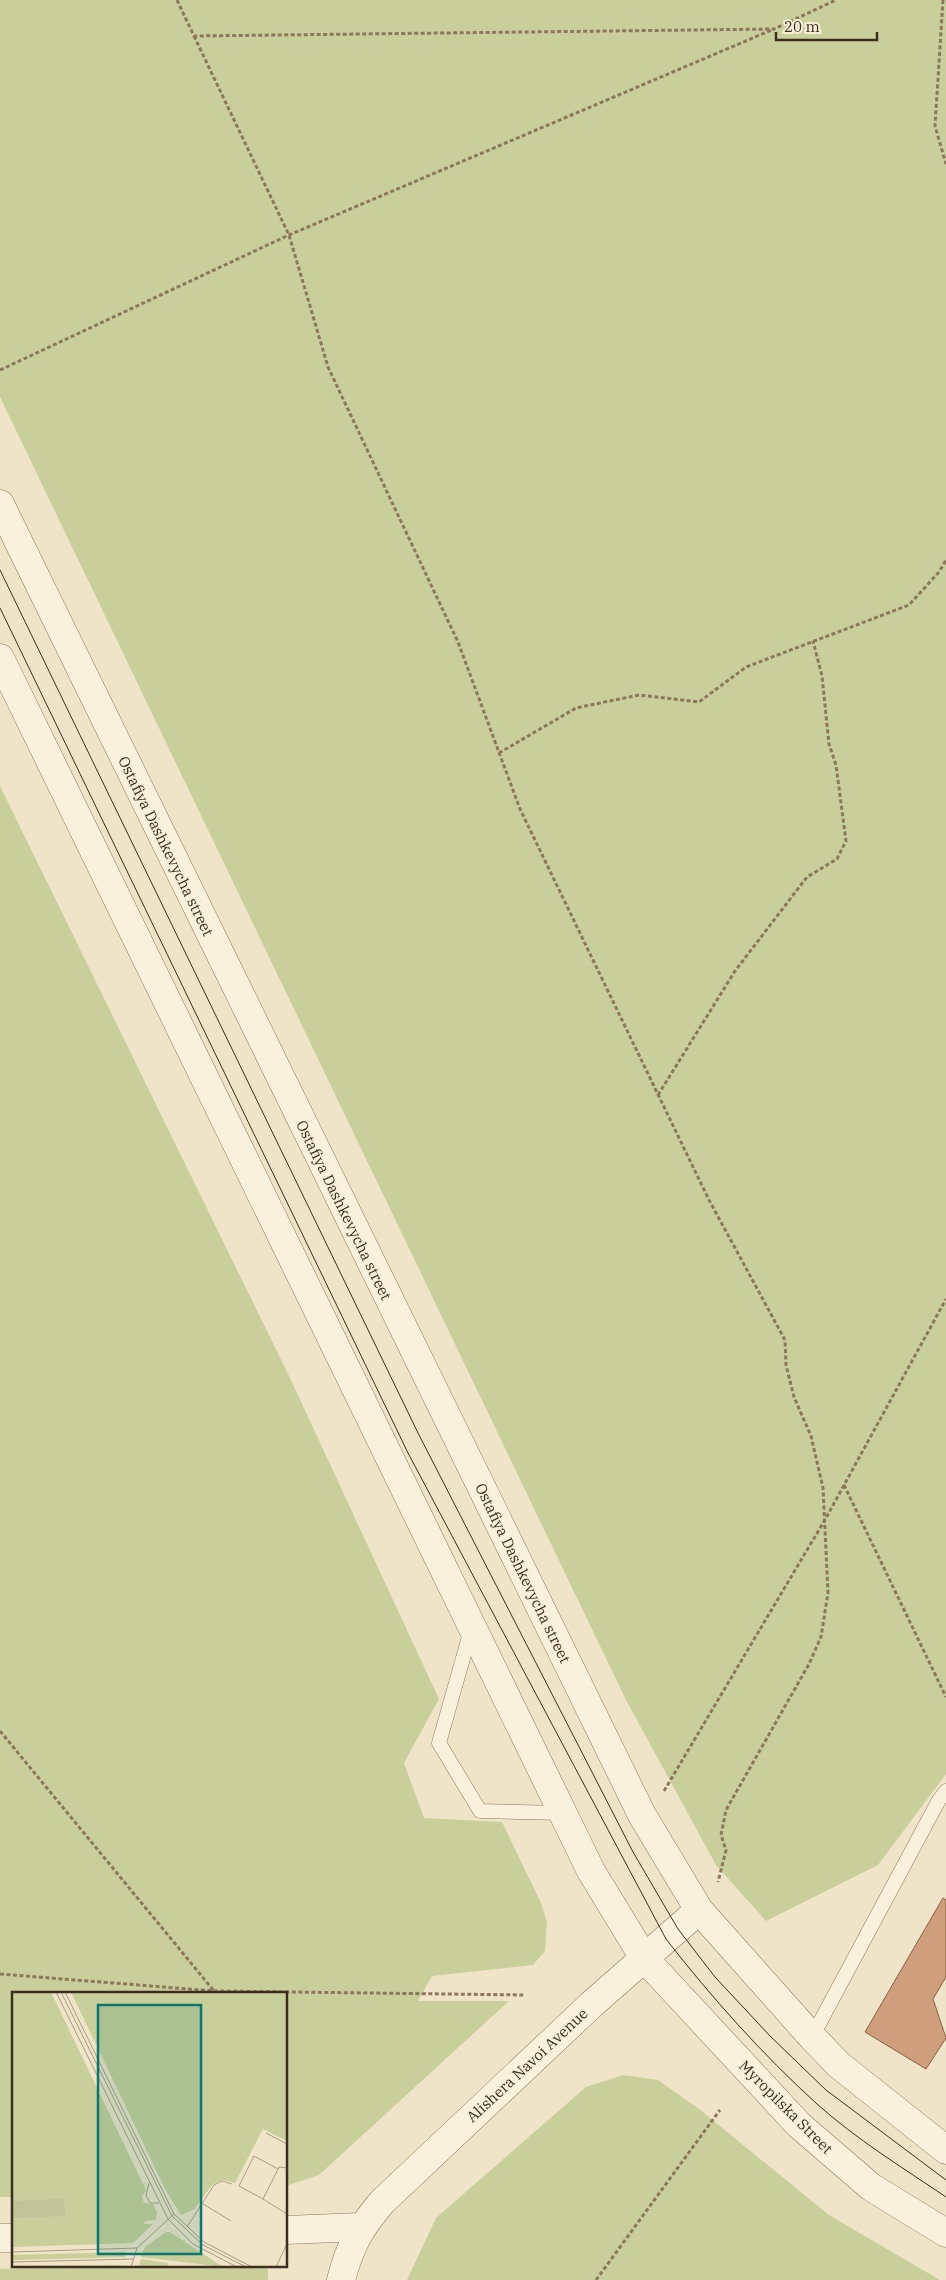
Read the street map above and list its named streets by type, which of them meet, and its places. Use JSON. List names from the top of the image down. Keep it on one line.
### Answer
{"streets":{"street":["Ostafiya Dashkevycha street","Alishera Navoi Avenue","Myropilska Street"]},"crossings":[["Ostafiya Dashkevycha street","Alishera Navoi Avenue"],["Alishera Navoi Avenue","Myropilska Street"]],"scale_bar":"20 m"}
